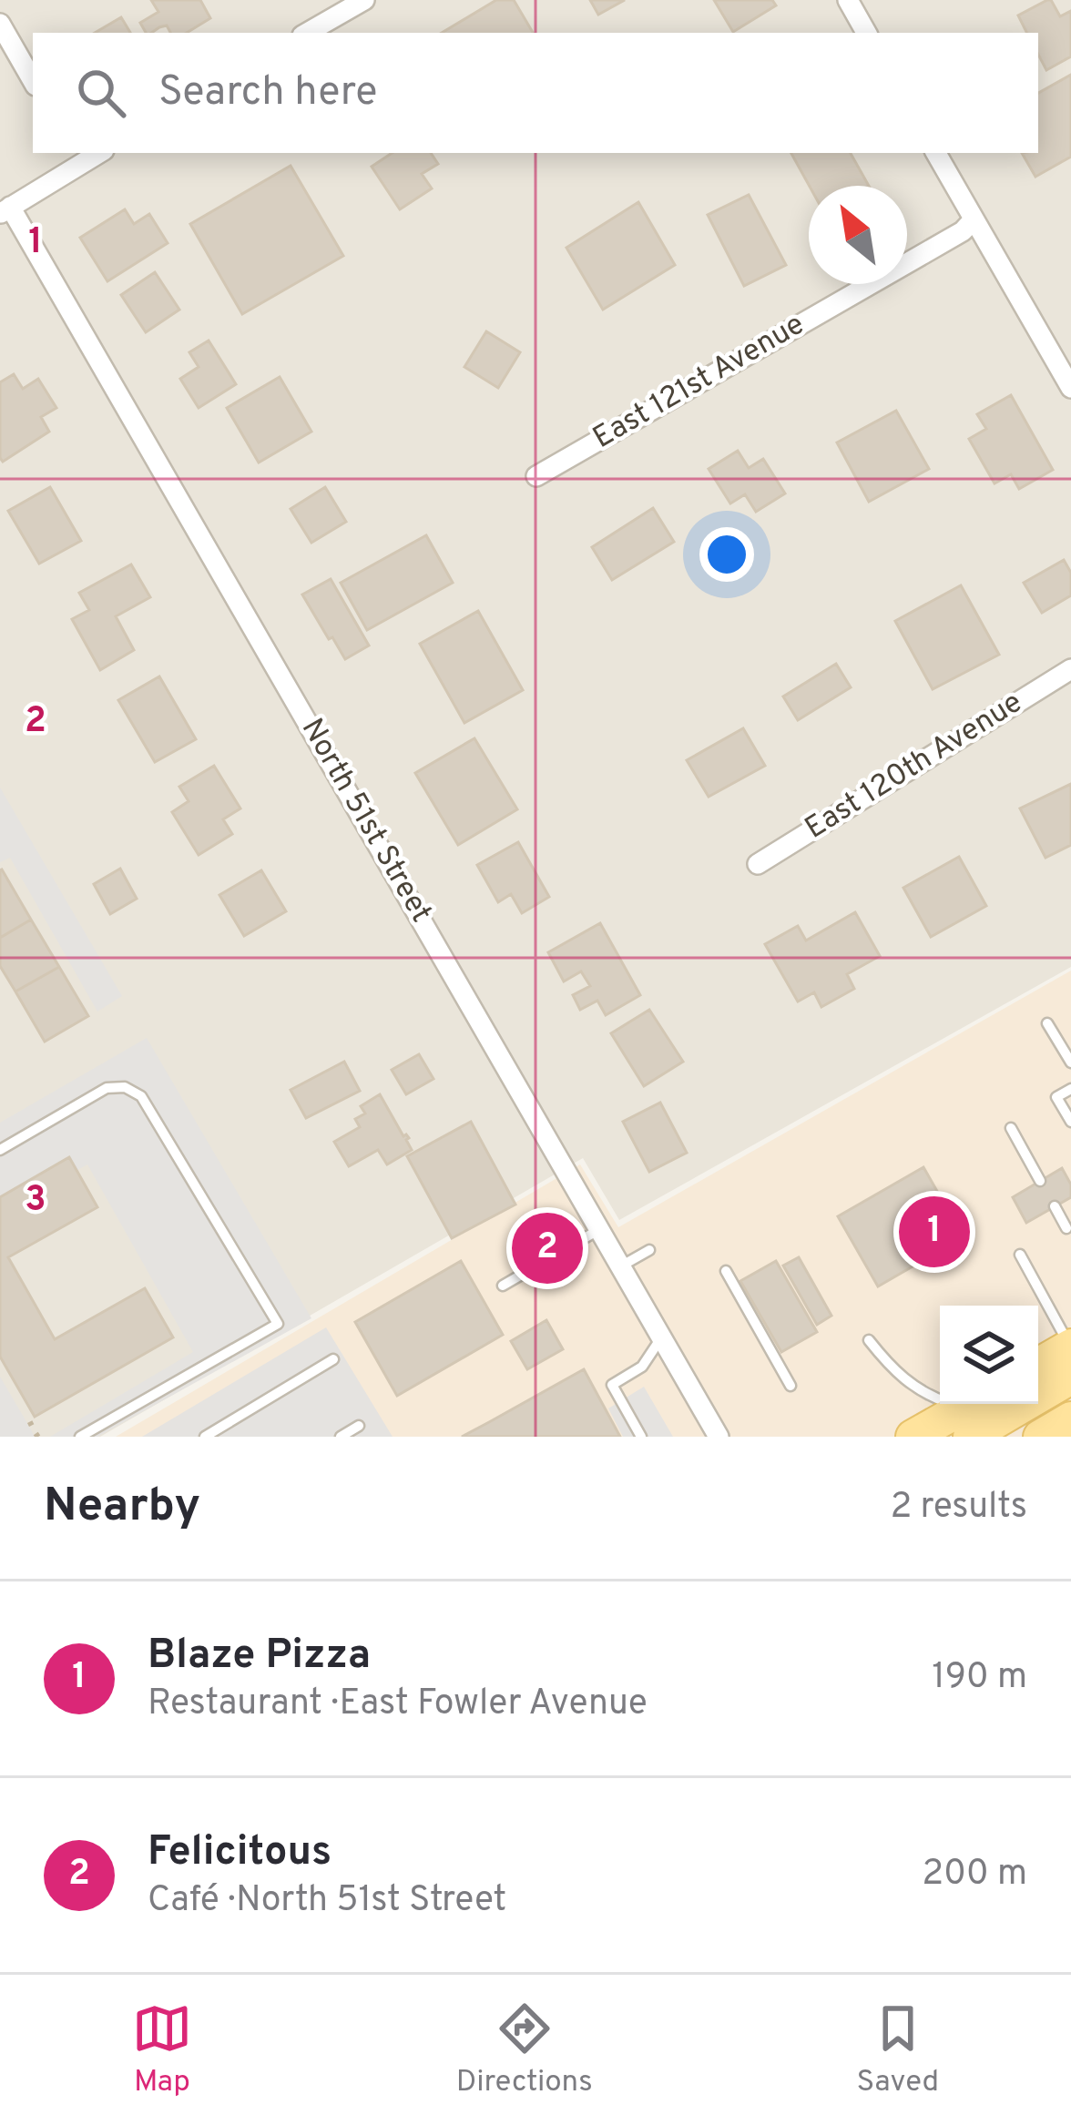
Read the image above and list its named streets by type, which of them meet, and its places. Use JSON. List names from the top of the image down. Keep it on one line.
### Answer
{"streets":{"street":["East 121st Avenue","East 120th Avenue","North 51st Street"]},"north":"top left","page":{"search":"Search here","pins":["1","2"],"heading":["Nearby","2 results"],"list":[{"mark":"1","name":"Blaze Pizza","note":"Restaurant · East Fowler Avenue","value":"190 m"},{"mark":"2","name":"Felicitous","note":"Café · North 51st Street","value":"200 m"}],"nav":["Map","Directions","Saved"]},"grid":{"rows":["1","2","3"]}}
